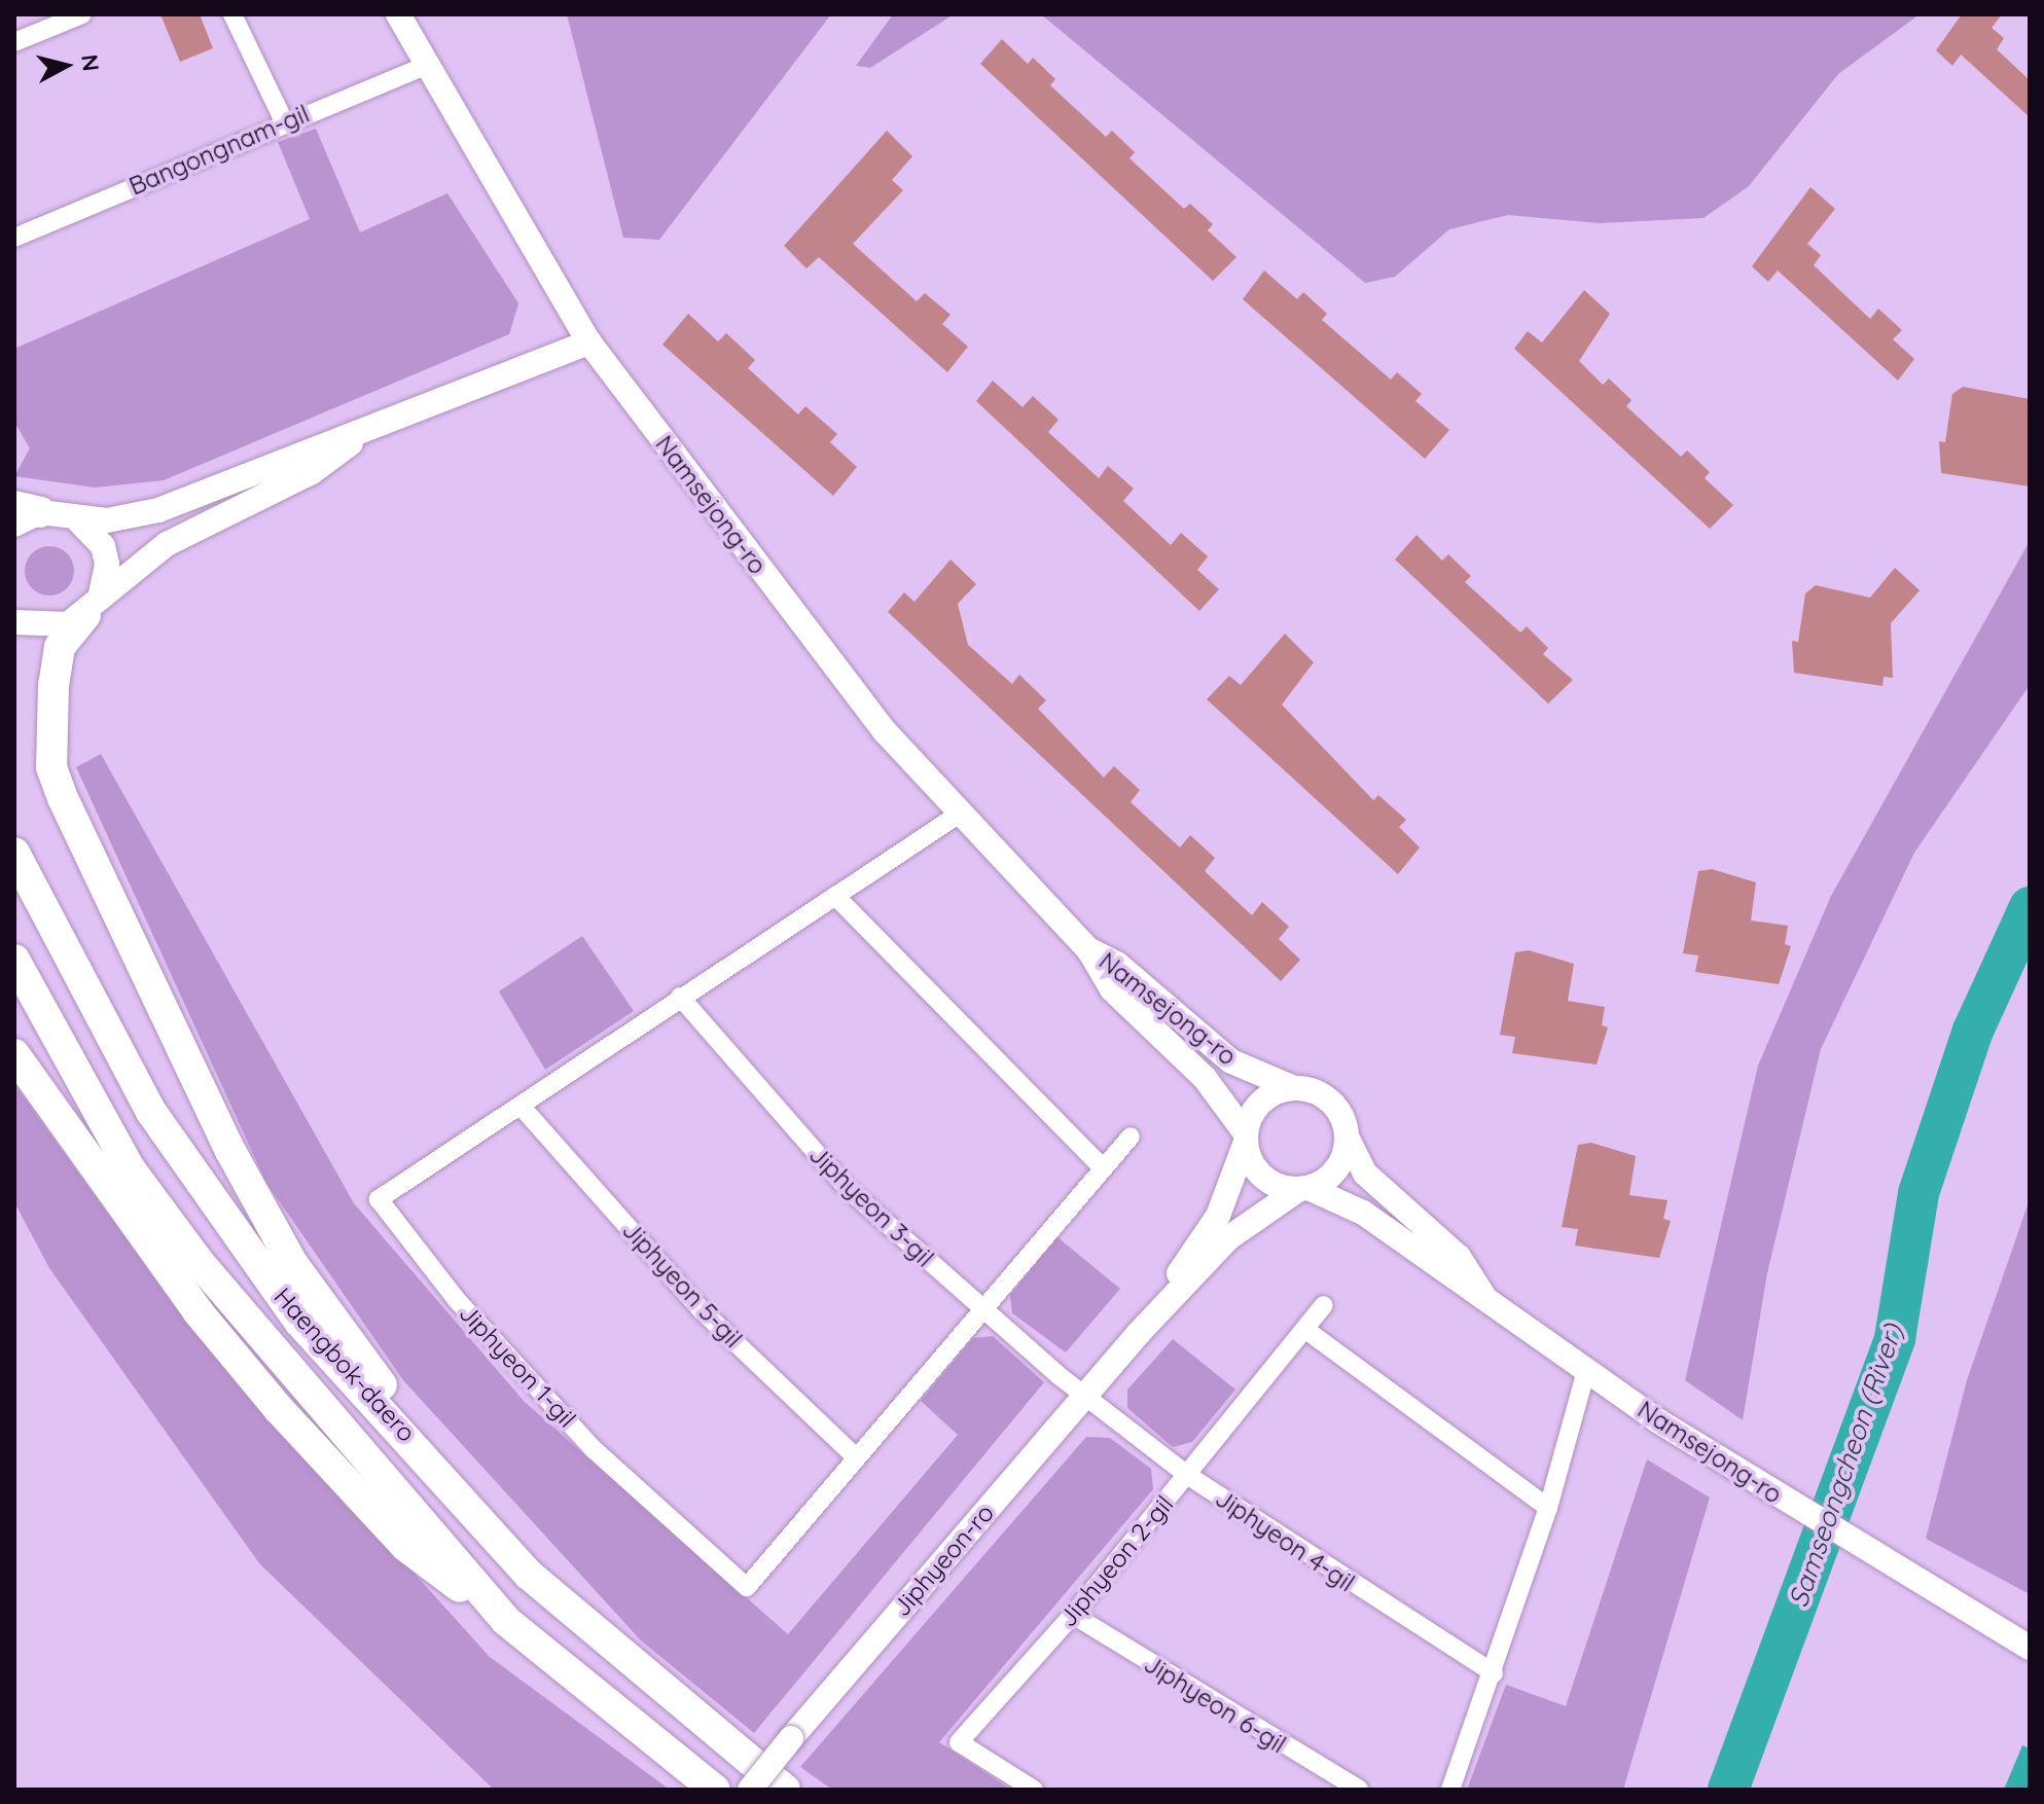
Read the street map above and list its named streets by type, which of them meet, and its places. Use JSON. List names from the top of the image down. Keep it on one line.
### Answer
{"streets":{"highway":["Haengbok-daero"],"street":["Bangongnam-gil","Namsejong-ro","Jiphyeon 3-gil","Jiphyeon 5-gil","Jiphyeon 1-gil","Jiphyeon 4-gil","Jiphyeon-ro","Jiphyeon 2-gil","Jiphyeon 6-gil"]},"crossings":[["Bangongnam-gil","Namsejong-ro"],["Namsejong-ro","Jiphyeon 1-gil"],["Namsejong-ro","Jiphyeon-ro"],["Jiphyeon 3-gil","Jiphyeon 1-gil"],["Jiphyeon 3-gil","Jiphyeon 4-gil"],["Jiphyeon 3-gil","Jiphyeon-ro"],["Jiphyeon 5-gil","Jiphyeon 1-gil"],["Jiphyeon 4-gil","Jiphyeon-ro"],["Jiphyeon 4-gil","Jiphyeon 2-gil"],["Jiphyeon 2-gil","Jiphyeon 6-gil"]],"water":["Samseongcheon (River)"],"north":"right"}
